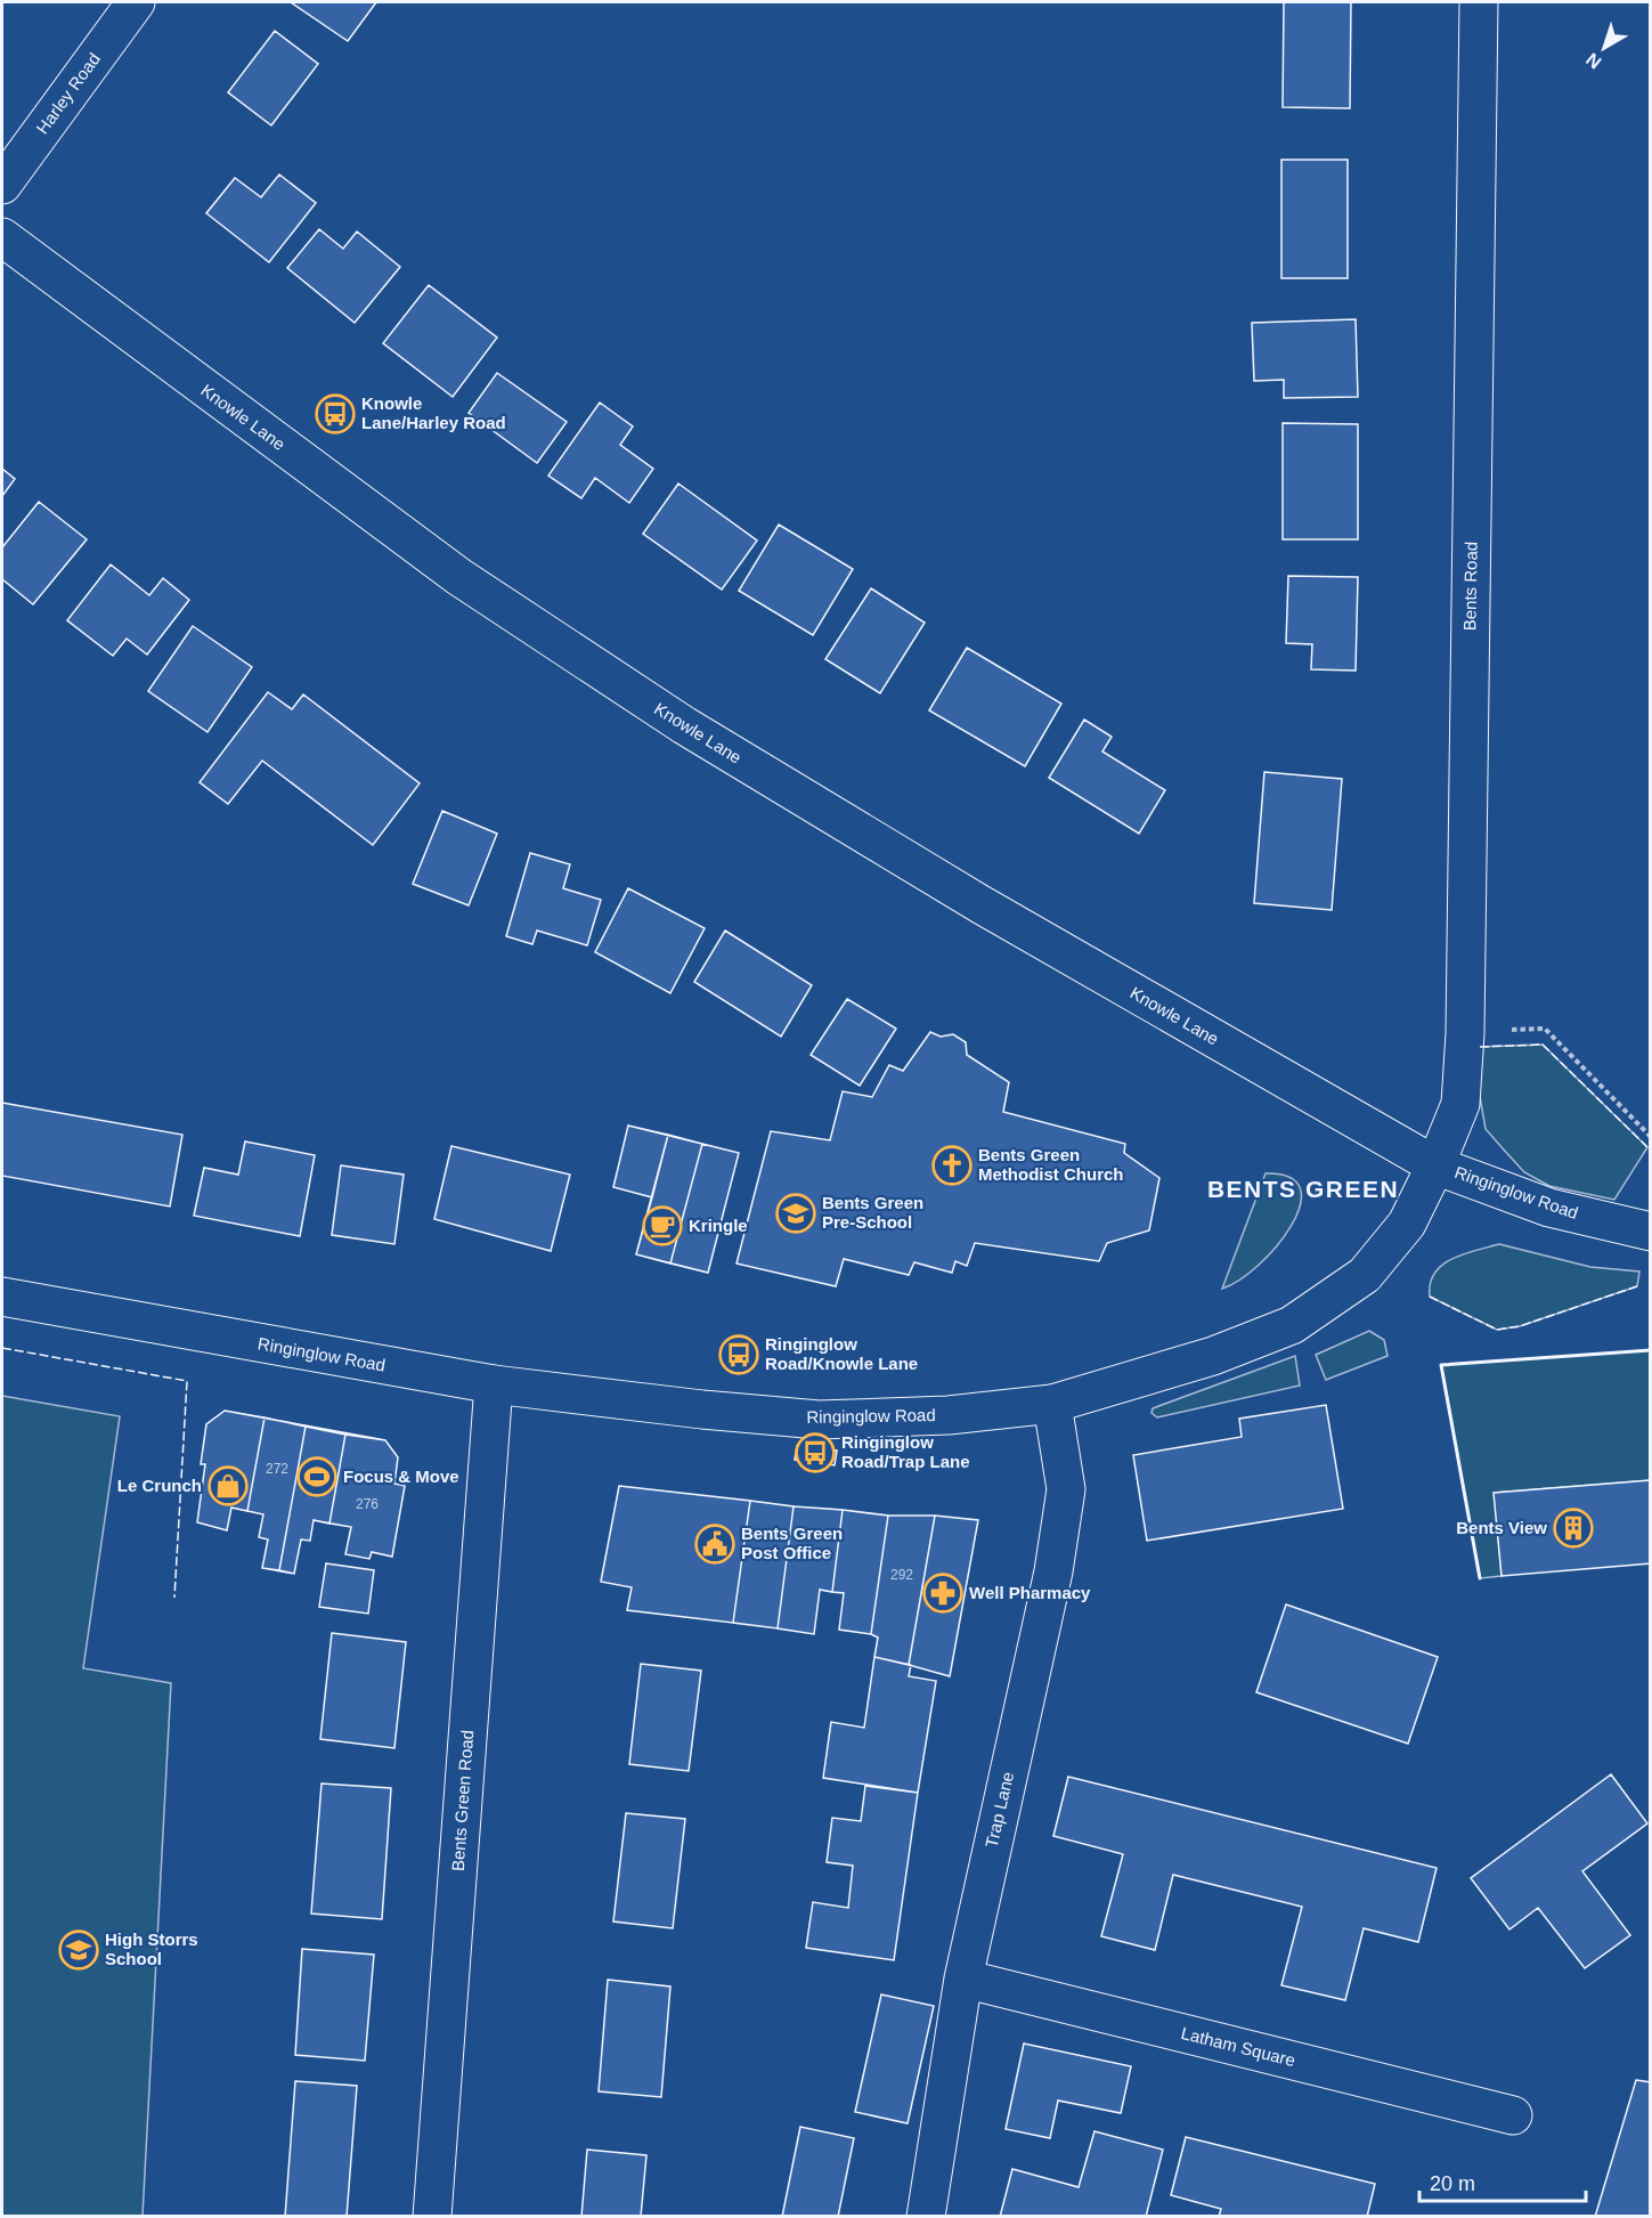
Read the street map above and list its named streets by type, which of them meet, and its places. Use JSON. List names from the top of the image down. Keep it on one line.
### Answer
{"streets":{"street":["Harley Road","Knowle Lane","Bents Road","Ringinglow Road","Bents Green Road","Trap Lane","Latham Square"]},"crossings":[["Knowle Lane","Bents Road"],["Knowle Lane","Ringinglow Road"],["Bents Road","Ringinglow Road"],["Ringinglow Road","Bents Green Road"],["Ringinglow Road","Trap Lane"],["Trap Lane","Latham Square"]],"districts":["BENTS GREEN"],"places":{"bus stop":["Knowle Lane/Harley Road","Ringinglow Road/Knowle Lane","Ringinglow Road/Trap Lane"],"church":["Bents Green Methodist Church"],"school or university":["Bents Green Pre-School","High Storrs School"],"cafe":["Kringle"],"sports":["Focus & Move"],"shop":["Le Crunch"],"building":["Bents View"],"public building":["Bents Green Post Office"],"pharmacy":["Well Pharmacy"]},"house_numbers":["272","276","292"],"scale_bar":"20 m","north":"bottom left"}
